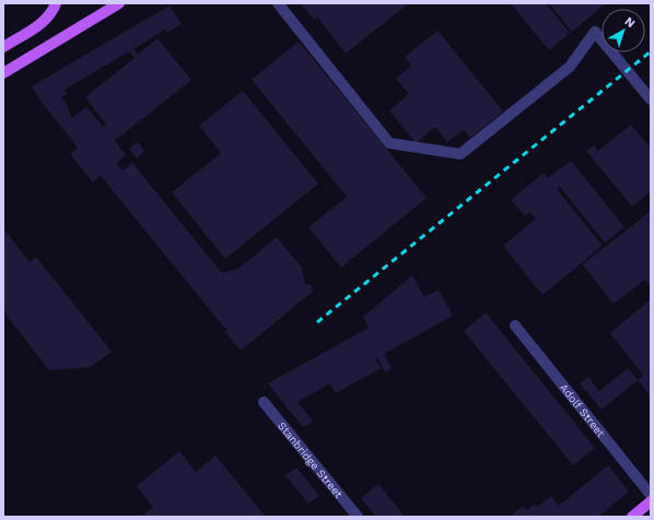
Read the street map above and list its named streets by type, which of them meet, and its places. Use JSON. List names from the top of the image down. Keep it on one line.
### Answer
{"streets":{"street":["Adolf Street","Stanbridge Street"]},"north":"top right"}
